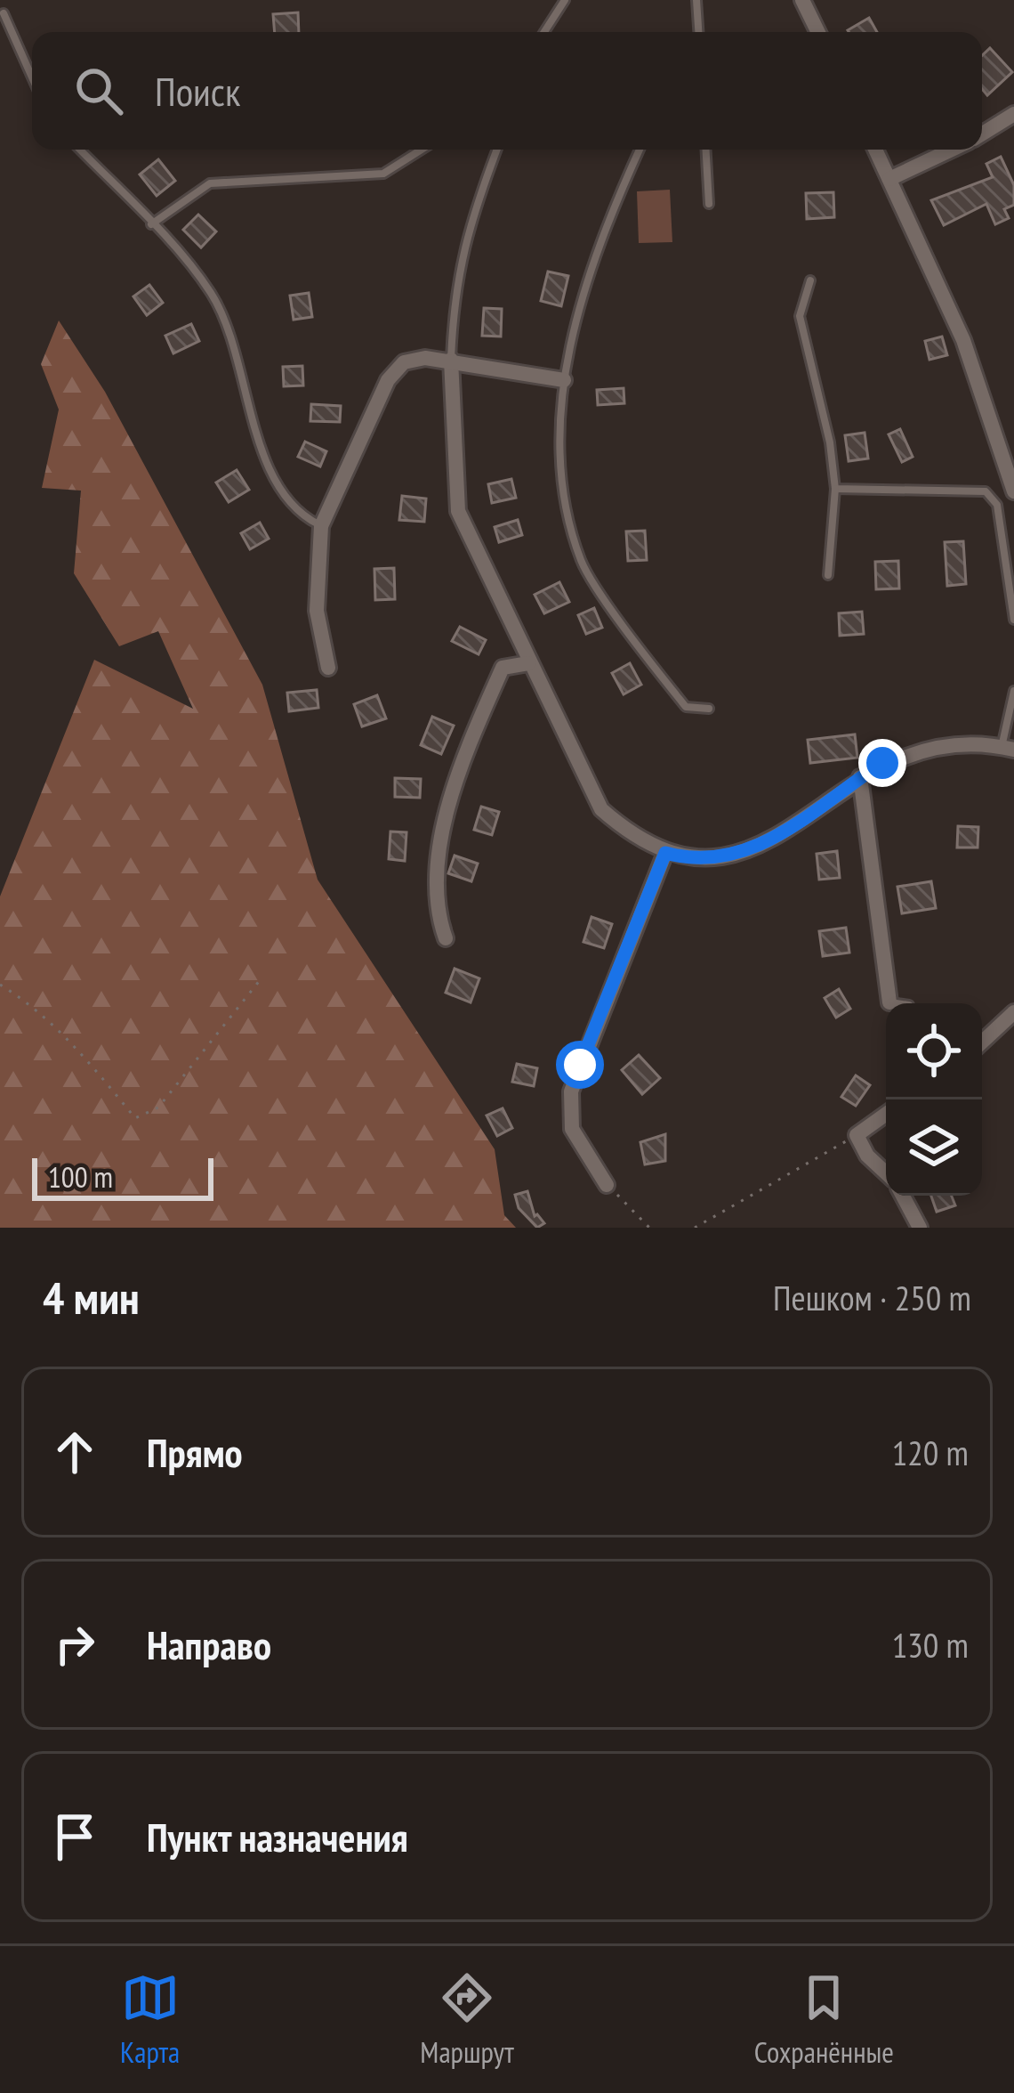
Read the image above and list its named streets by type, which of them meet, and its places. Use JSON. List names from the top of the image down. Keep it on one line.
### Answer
{"scale_bar":"100 m","page":{"search":"Поиск","scale":"100 m","heading":["4 мин","Пешком · 250 m"],"list":[["Прямо","120 m"],["Направо","130 m"],"Пункт назначения"],"nav":["Карта","Маршрут","Сохранённые"]}}
